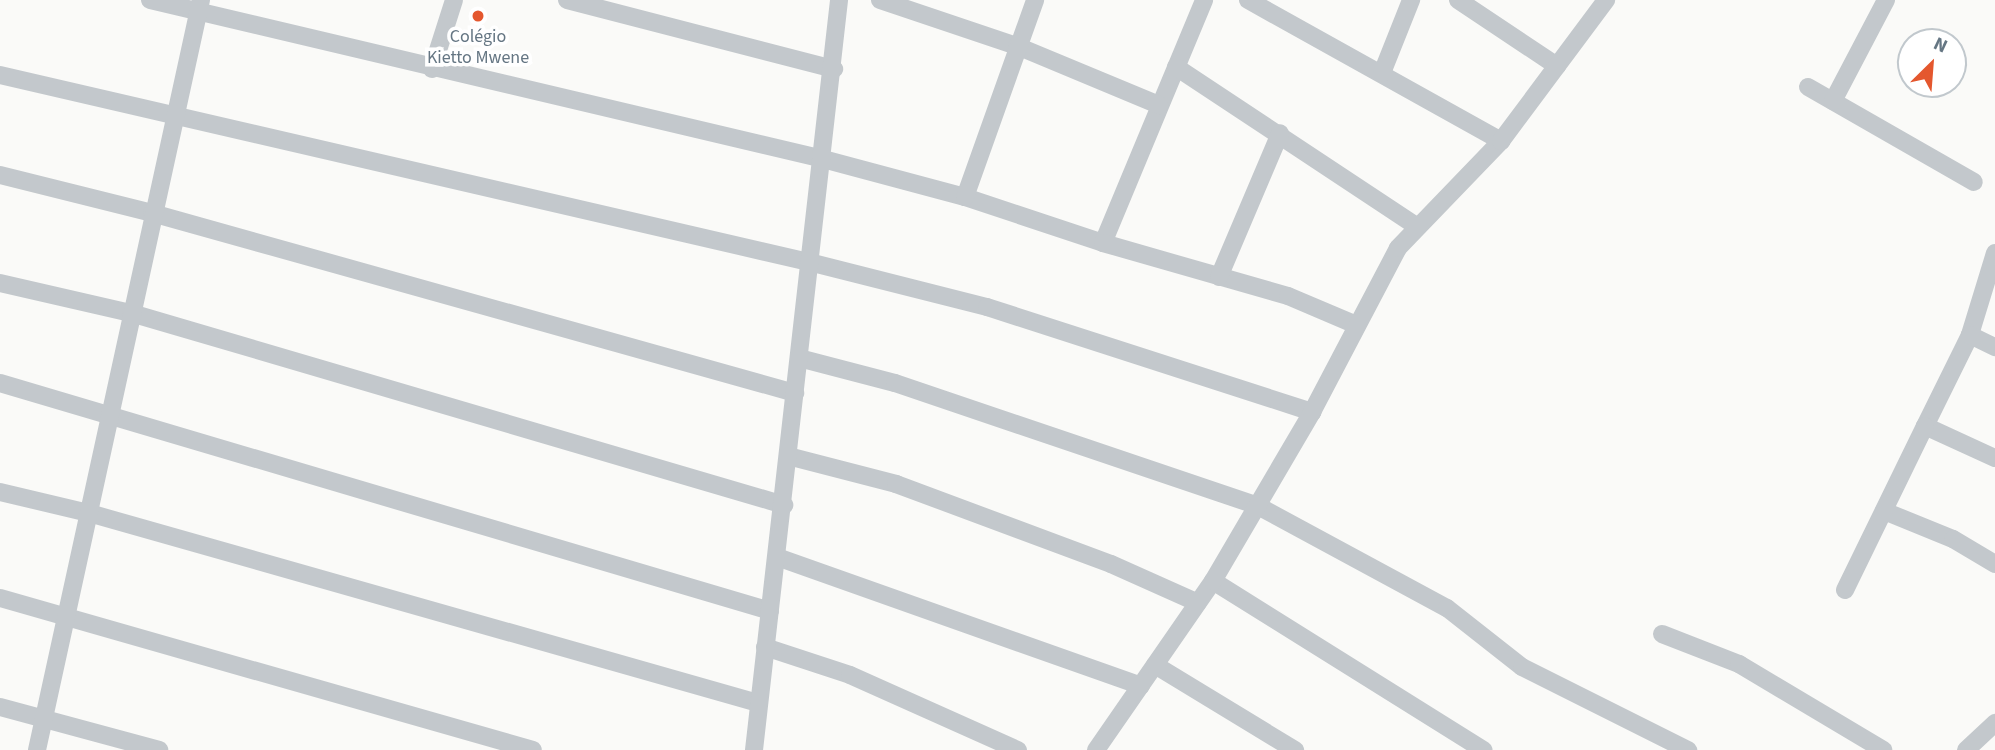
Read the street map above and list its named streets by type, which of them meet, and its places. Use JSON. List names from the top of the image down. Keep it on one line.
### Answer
{"places":["Colégio Kietto Mwene"],"north":"top right"}
